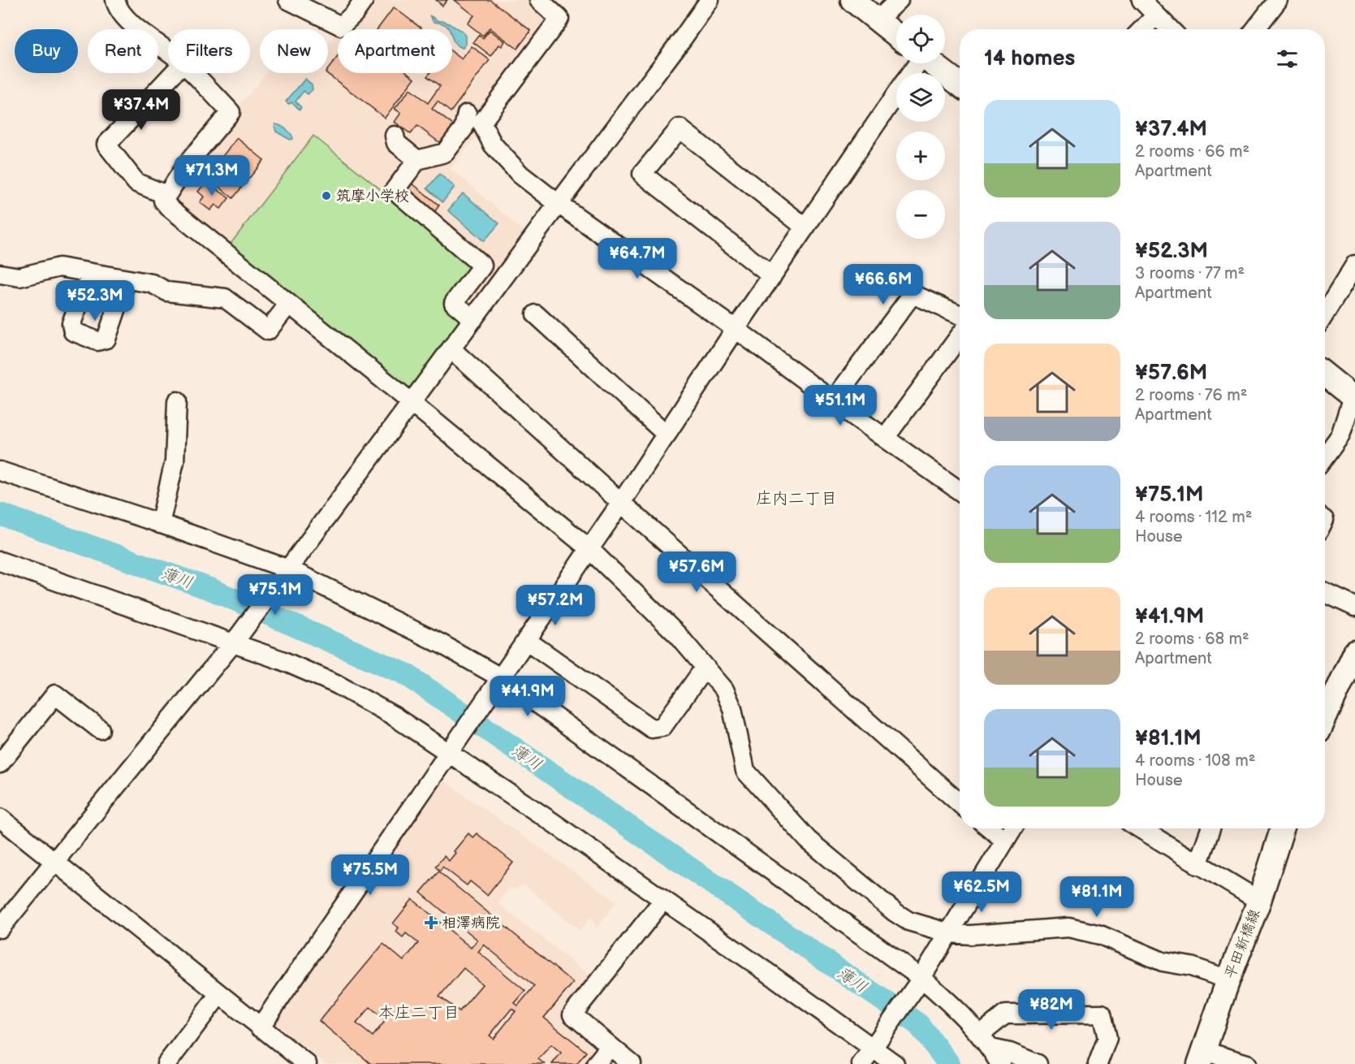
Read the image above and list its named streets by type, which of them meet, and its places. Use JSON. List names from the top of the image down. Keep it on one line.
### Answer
{"streets":{"main road":["平田新橋線"]},"districts":["庄内二丁目","本庄二丁目"],"water":["薄川"],"places":{"other":["筑摩小学校"],"health":["相澤病院"]},"page":{"map_buttons":["+","−"],"chip":["Buy","Rent","Filters","New","Apartment"],"heading":"14 homes","list":[{"name":"¥37.4M","note":"2 rooms · 66 m² · Apartment"},{"name":"¥52.3M","note":"3 rooms · 77 m² · Apartment"},{"name":"¥57.6M","note":"2 rooms · 76 m² · Apartment"},{"name":"¥75.1M","note":"4 rooms · 112 m² · House"},{"name":"¥41.9M","note":"2 rooms · 68 m² · Apartment"},{"name":"¥81.1M","note":"4 rooms · 108 m² · House"}],"price":["¥37.4M","¥71.3M","¥64.7M","¥66.6M","¥52.3M","¥51.1M","¥57.6M","¥75.1M","¥57.2M","¥41.9M","¥75.5M","¥62.5M","¥81.1M","¥82M"]}}
